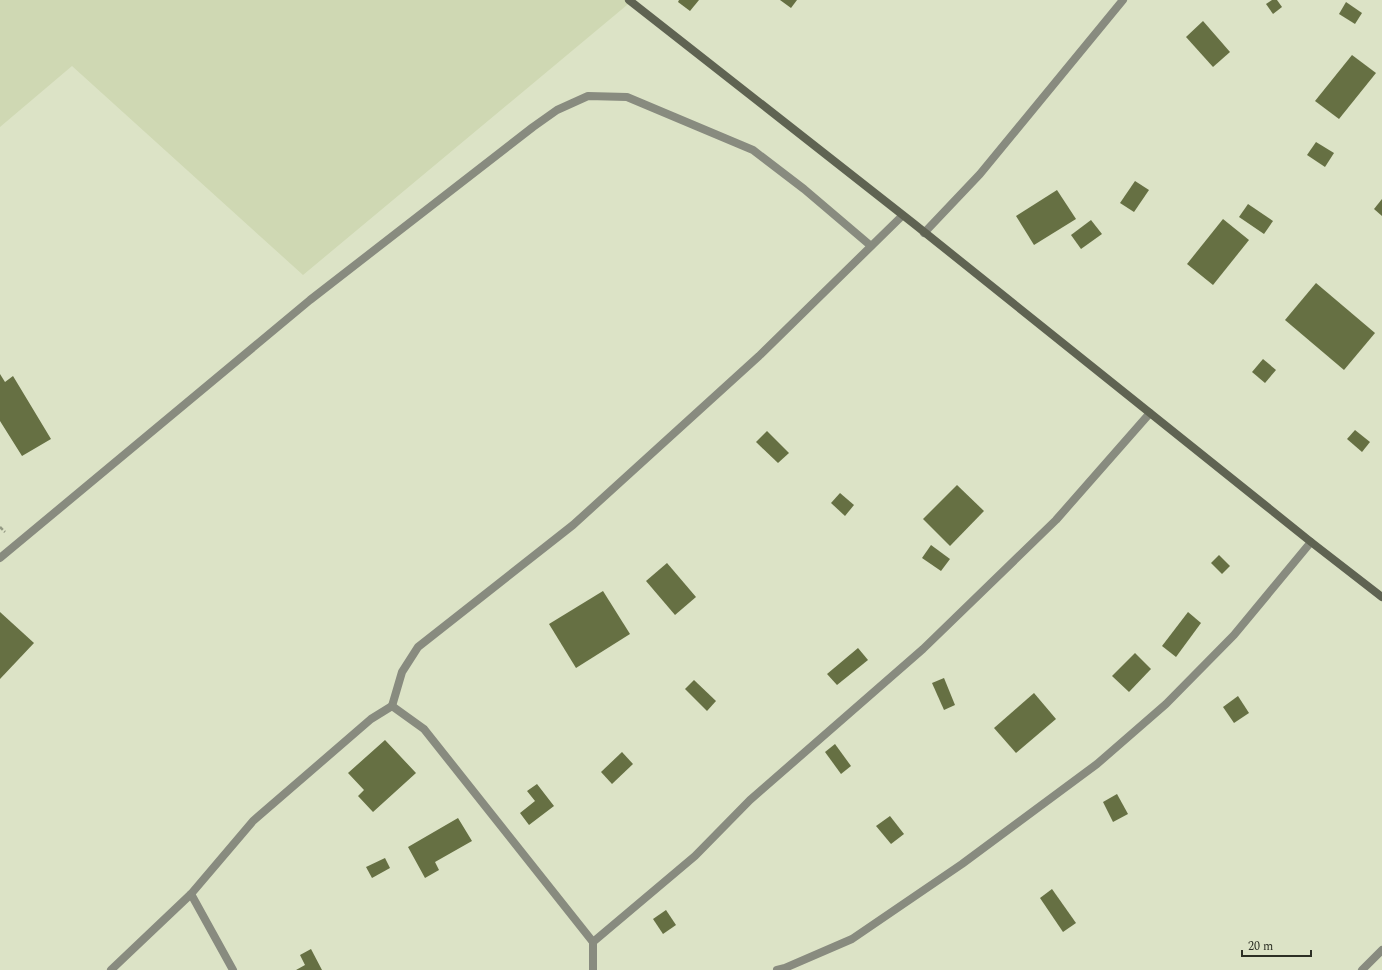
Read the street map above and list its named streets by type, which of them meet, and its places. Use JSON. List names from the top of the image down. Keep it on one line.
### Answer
{"scale_bar":"20 m"}
